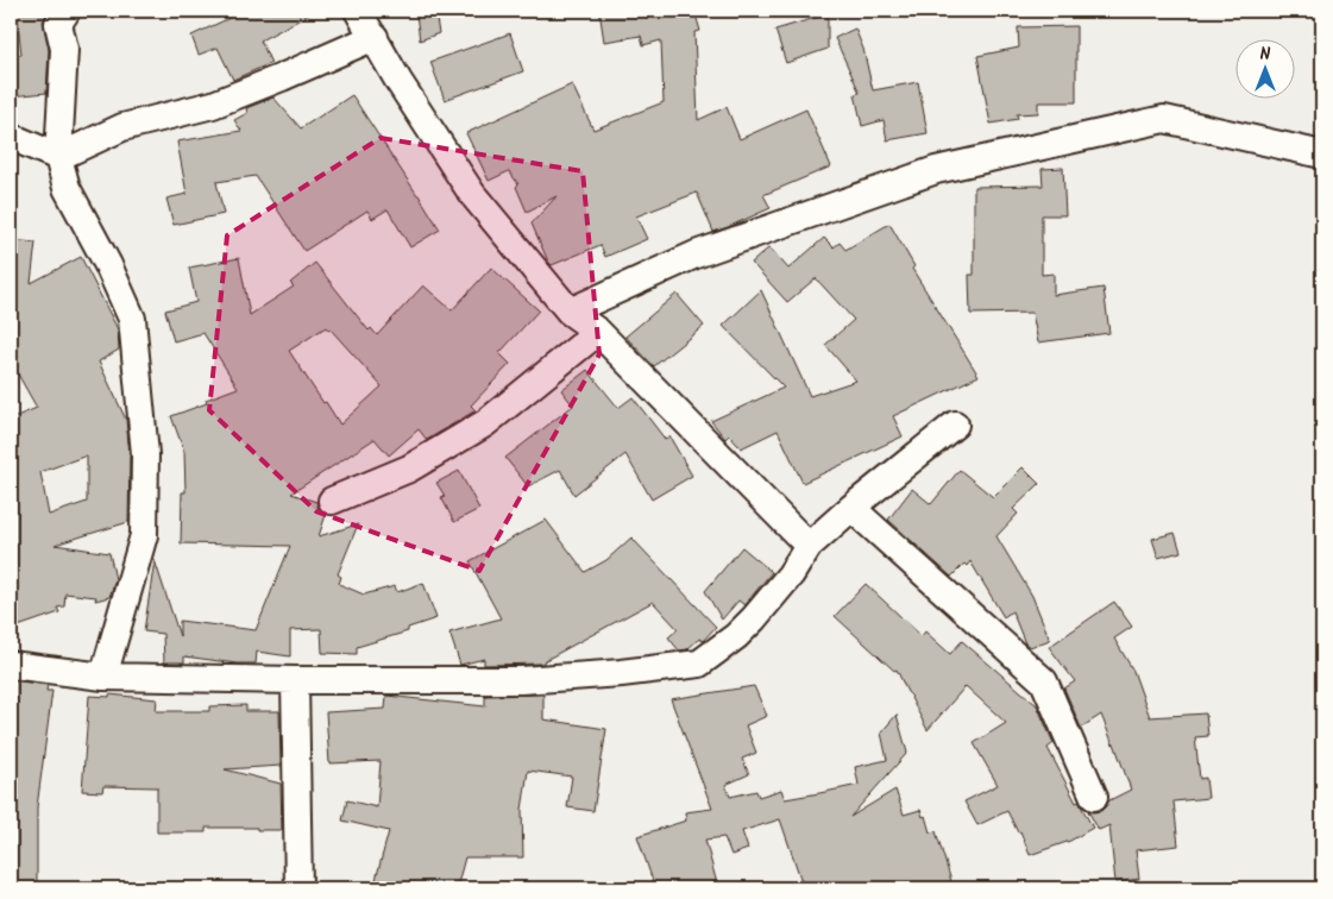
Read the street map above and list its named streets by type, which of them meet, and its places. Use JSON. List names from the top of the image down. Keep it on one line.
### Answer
{"north":"top"}
